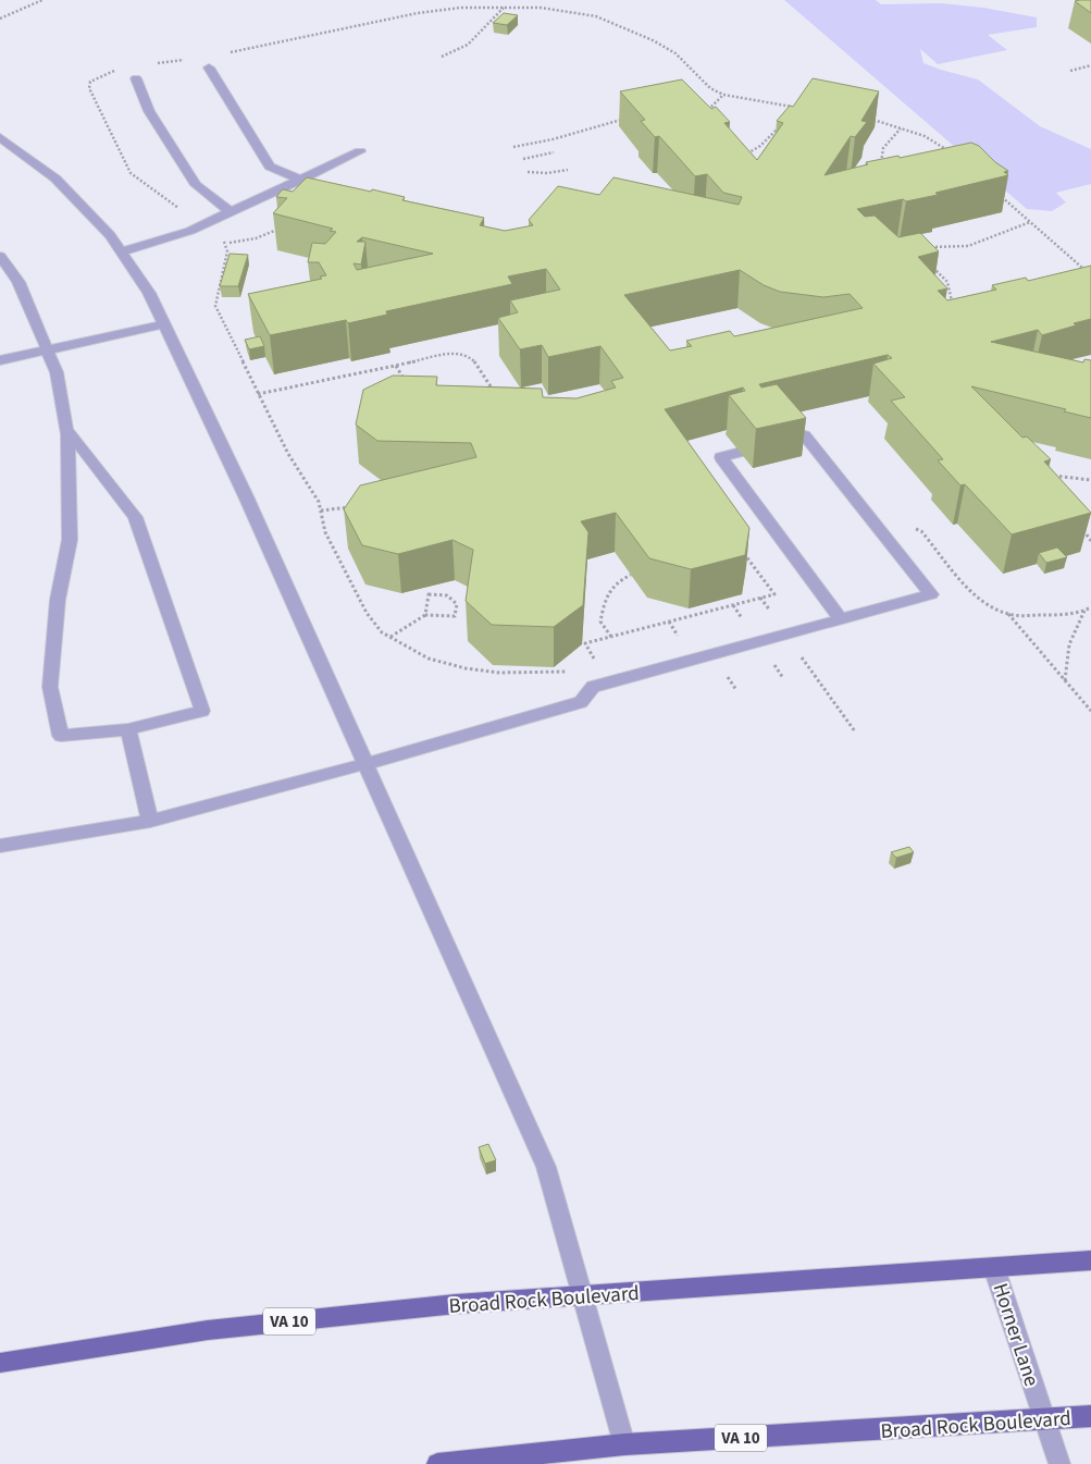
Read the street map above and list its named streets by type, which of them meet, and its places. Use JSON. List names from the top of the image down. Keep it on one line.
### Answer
{"streets":{"main road":["Broad Rock Boulevard","VA 10"],"street":["Horner Lane"]},"crossings":[["Broad Rock Boulevard","Horner Lane"]]}
